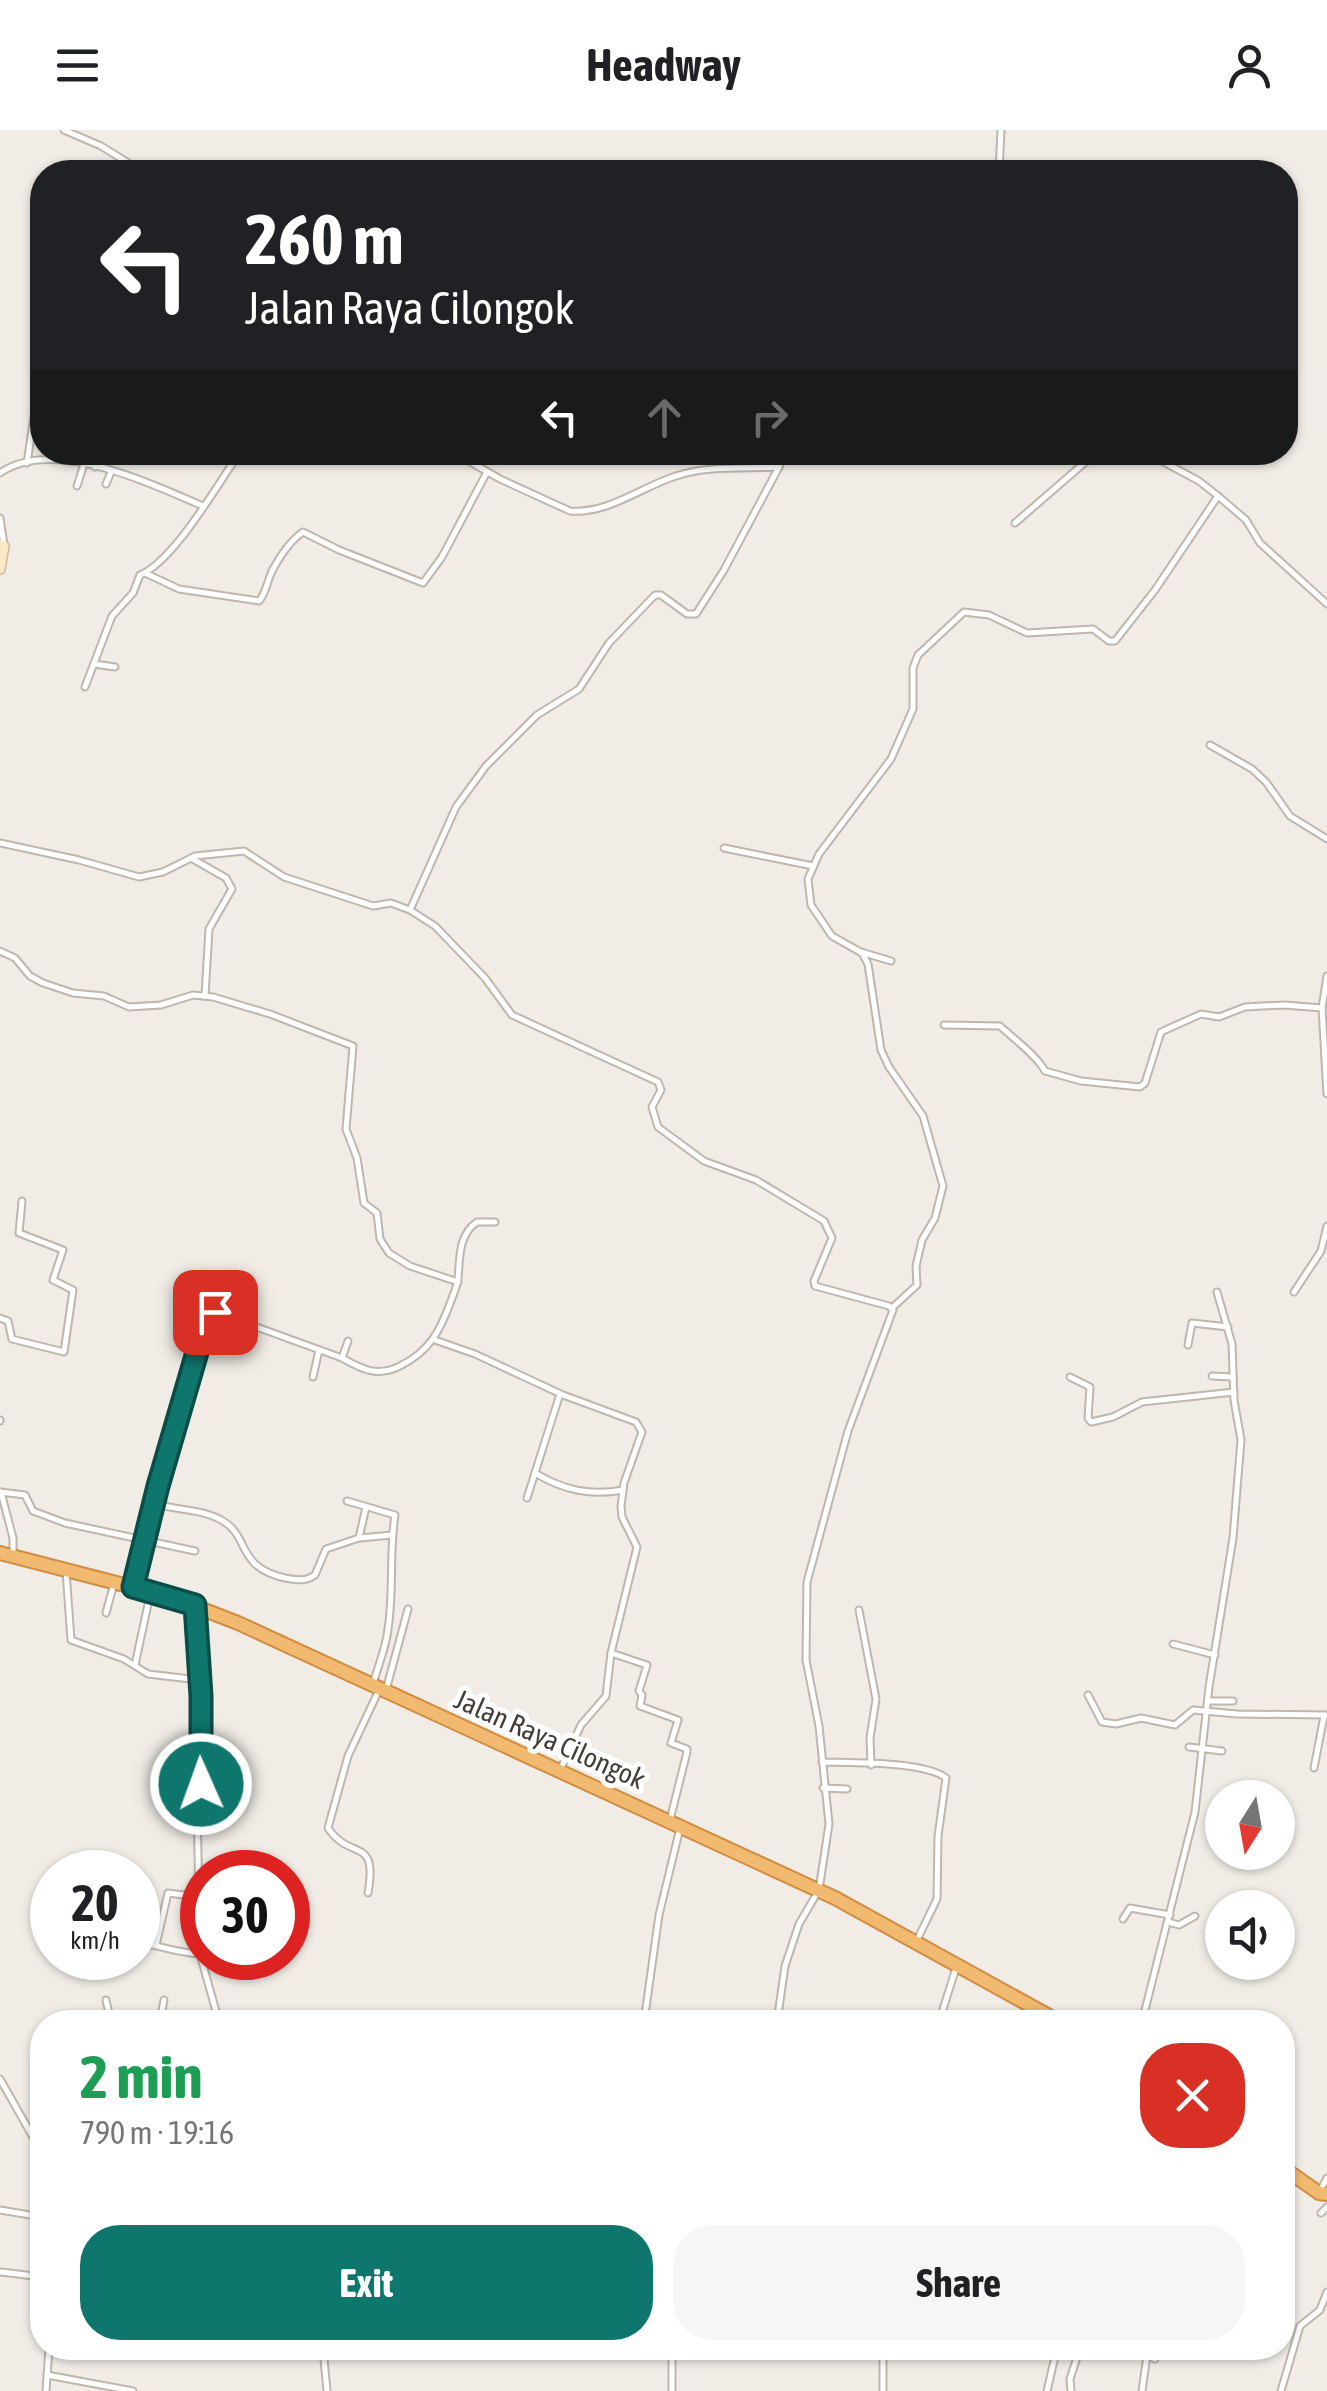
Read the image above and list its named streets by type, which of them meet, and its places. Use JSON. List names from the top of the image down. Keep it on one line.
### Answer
{"streets":{"highway":["Jalan Raya Cilongok"]},"north":"bottom","page":{"header":"Headway","turn":["260 m","Jalan Raya Cilongok"],"speed":"20 km/h","limit":"30","heading":["2 min","790 m · 19:16"],"buttons":["Exit","Share"]}}
